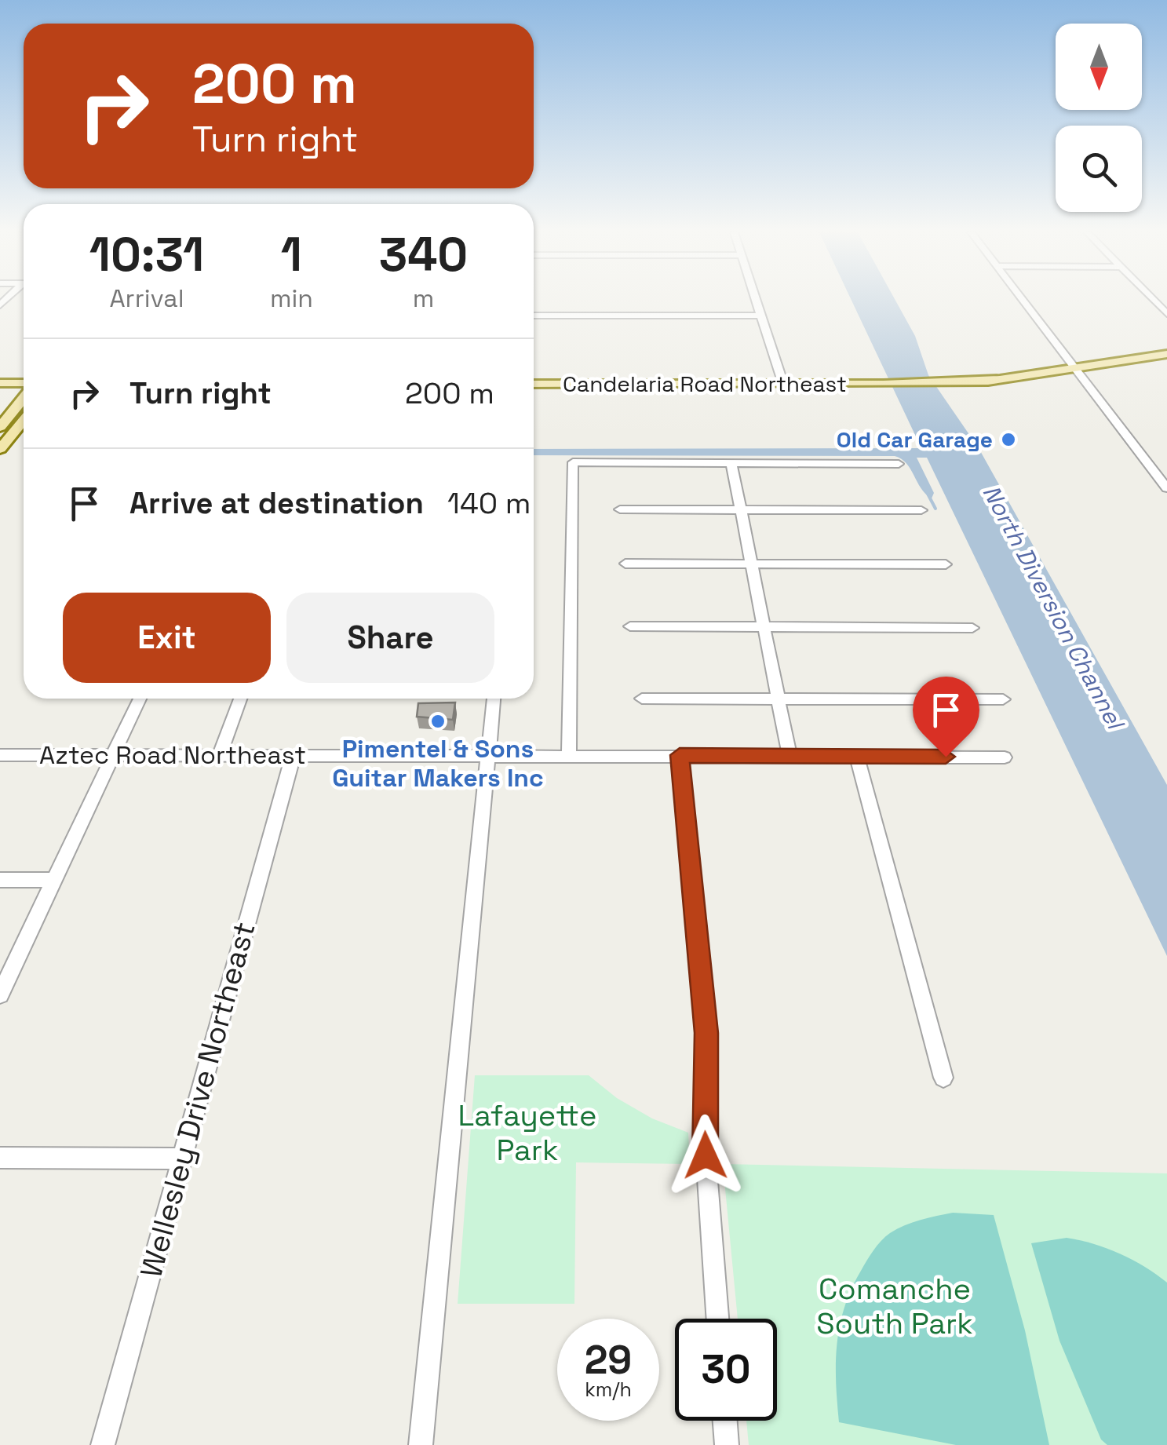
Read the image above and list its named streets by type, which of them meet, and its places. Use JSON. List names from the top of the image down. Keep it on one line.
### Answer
{"streets":{"main road":["Candelaria Road Northeast"],"street":["Aztec Road Northeast","Wellesley Drive Northeast"]},"crossings":[["Aztec Road Northeast","Wellesley Drive Northeast"]],"water":["North Diversion Channel"],"parks":["Lafayette Park","Comanche South Park"],"places":["Old Car Garage","Pimentel & Sons Guitar Makers Inc"],"north":"bottom","page":{"turn":["200 m","Turn right"],"eta":["10:31","Arrival","1","min","340","m"],"list":[{"name":"Turn right","value":"200 m"},{"name":"Arrive at destination","value":"140 m"}],"buttons":["Exit","Share"],"speed":"29 km/h","limit":"30"}}
